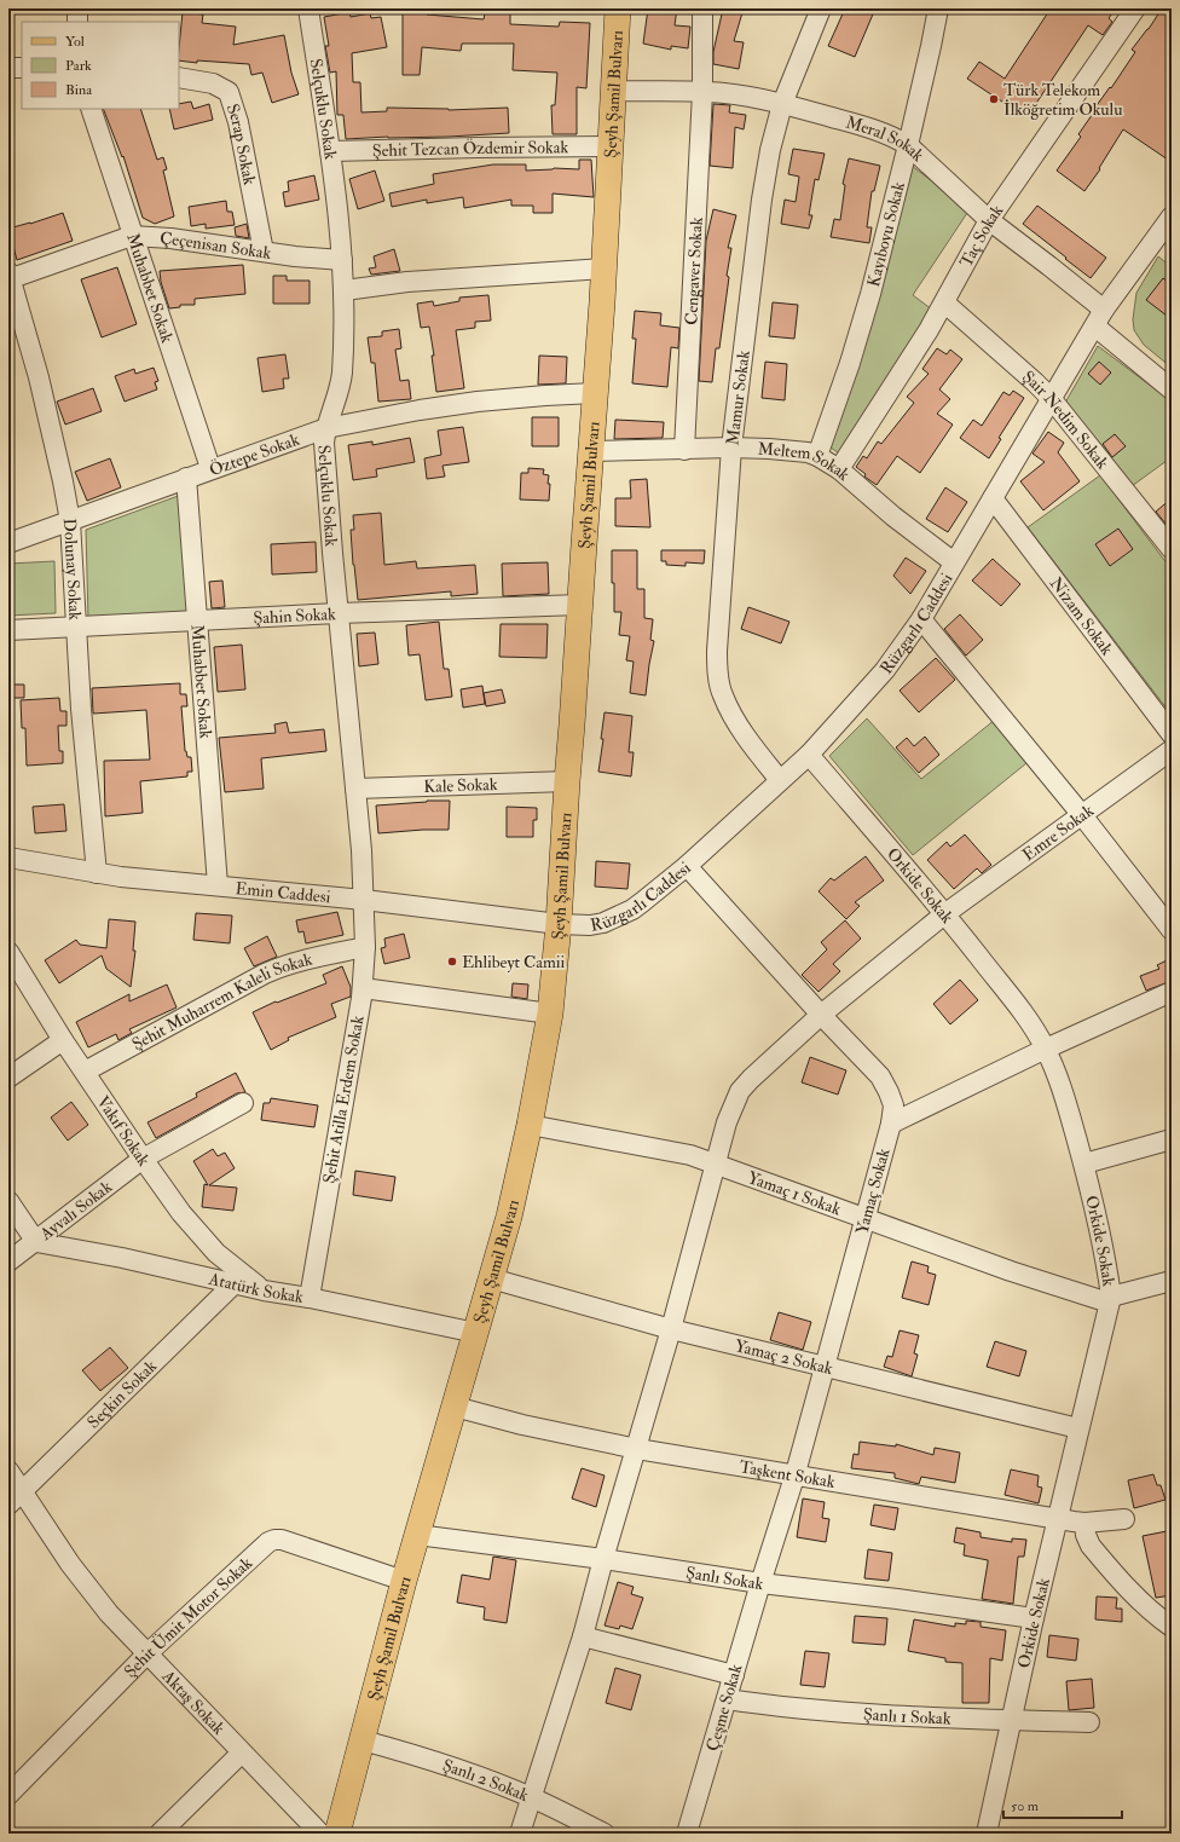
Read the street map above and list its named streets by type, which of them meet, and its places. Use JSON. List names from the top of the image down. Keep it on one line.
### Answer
{"streets":{"main road":["Şeyh Şamil Bulvarı"],"street":["Selçuklu Sokak","Meral Sokak","Serap Sokak","Şehit Tezcan Özdemir Sokak","Kayıboyu Sokak","Taç Sokak","Çeçenisan Sokak","Cengaver Sokak","Muhabbet Sokak","Mamur Sokak","Şair Nedim Sokak","Öztepe Sokak","Meltem Sokak","Dolunay Sokak","Nizam Sokak","Şahin Sokak","Rüzgarlı Caddesi","Kale Sokak","Emre Sokak","Orkide Sokak","Emin Caddesi","Şehit Muharrem Kaleli Sokak","Şehit Atilla Erdem Sokak","Vakıf Sokak","Yamaç Sokak","Yamaç 1 Sokak","Ayvalı Sokak","Atatürk Sokak","Yamaç 2 Sokak","Seçkin Sokak","Taşkent Sokak","Şanlı Sokak","Şehit Ümit Motor Sokak","Aktaş Sokak","Çeşme Sokak","Şanlı 1 Sokak","Şanlı 2 Sokak"]},"crossings":[["Şeyh Şamil Bulvarı","Meral Sokak"],["Şeyh Şamil Bulvarı","Şehit Tezcan Özdemir Sokak"],["Şeyh Şamil Bulvarı","Öztepe Sokak"],["Şeyh Şamil Bulvarı","Meltem Sokak"],["Şeyh Şamil Bulvarı","Şahin Sokak"],["Şeyh Şamil Bulvarı","Rüzgarlı Caddesi"],["Şeyh Şamil Bulvarı","Kale Sokak"],["Şeyh Şamil Bulvarı","Emin Caddesi"],["Şeyh Şamil Bulvarı","Yamaç 1 Sokak"],["Şeyh Şamil Bulvarı","Atatürk Sokak"],["Şeyh Şamil Bulvarı","Yamaç 2 Sokak"],["Şeyh Şamil Bulvarı","Taşkent Sokak"],["Şeyh Şamil Bulvarı","Şanlı Sokak"],["Şeyh Şamil Bulvarı","Şehit Ümit Motor Sokak"],["Şeyh Şamil Bulvarı","Şanlı 2 Sokak"],["Selçuklu Sokak","Şehit Tezcan Özdemir Sokak"],["Selçuklu Sokak","Çeçenisan Sokak"],["Selçuklu Sokak","Öztepe Sokak"],["Selçuklu Sokak","Şahin Sokak"],["Selçuklu Sokak","Kale Sokak"],["Selçuklu Sokak","Emin Caddesi"],["Selçuklu Sokak","Şehit Atilla Erdem Sokak"],["Meral Sokak","Kayıboyu Sokak"],["Meral Sokak","Taç Sokak"],["Meral Sokak","Cengaver Sokak"],["Meral Sokak","Mamur Sokak"],["Meral Sokak","Rüzgarlı Caddesi"],["Serap Sokak","Çeçenisan Sokak"],["Kayıboyu Sokak","Meltem Sokak"],["Taç Sokak","Şair Nedim Sokak"],["Taç Sokak","Meltem Sokak"],["Çeçenisan Sokak","Muhabbet Sokak"],["Çeçenisan Sokak","Dolunay Sokak"],["Cengaver Sokak","Meltem Sokak"],["Muhabbet Sokak","Öztepe Sokak"],["Muhabbet Sokak","Şahin Sokak"],["Muhabbet Sokak","Emin Caddesi"],["Mamur Sokak","Meltem Sokak"],["Mamur Sokak","Rüzgarlı Caddesi"],["Şair Nedim Sokak","Rüzgarlı Caddesi"],["Öztepe Sokak","Dolunay Sokak"],["Meltem Sokak","Rüzgarlı Caddesi"],["Dolunay Sokak","Şahin Sokak"],["Dolunay Sokak","Emin Caddesi"],["Nizam Sokak","Rüzgarlı Caddesi"],["Rüzgarlı Caddesi","Orkide Sokak"],["Rüzgarlı Caddesi","Emin Caddesi"],["Rüzgarlı Caddesi","Yamaç Sokak"],["Emre Sokak","Orkide Sokak"],["Emre Sokak","Yamaç Sokak"],["Emre Sokak","Yamaç 1 Sokak"],["Emre Sokak","Yamaç 2 Sokak"],["Emre Sokak","Taşkent Sokak"],["Emre Sokak","Şanlı Sokak"],["Emre Sokak","Şanlı 2 Sokak"],["Orkide Sokak","Yamaç 1 Sokak"],["Orkide Sokak","Yamaç 2 Sokak"],["Orkide Sokak","Taşkent Sokak"],["Orkide Sokak","Şanlı Sokak"],["Orkide Sokak","Şanlı 1 Sokak"],["Emin Caddesi","Şehit Atilla Erdem Sokak"],["Şehit Muharrem Kaleli Sokak","Şehit Atilla Erdem Sokak"],["Şehit Muharrem Kaleli Sokak","Vakıf Sokak"],["Şehit Atilla Erdem Sokak","Atatürk Sokak"],["Vakıf Sokak","Ayvalı Sokak"],["Vakıf Sokak","Atatürk Sokak"],["Yamaç Sokak","Yamaç 1 Sokak"],["Yamaç Sokak","Yamaç 2 Sokak"],["Yamaç Sokak","Taşkent Sokak"],["Yamaç Sokak","Şanlı Sokak"],["Yamaç Sokak","Çeşme Sokak"],["Ayvalı Sokak","Atatürk Sokak"],["Atatürk Sokak","Seçkin Sokak"],["Seçkin Sokak","Aktaş Sokak"],["Şanlı Sokak","Çeşme Sokak"],["Şehit Ümit Motor Sokak","Aktaş Sokak"],["Çeşme Sokak","Şanlı 1 Sokak"]],"places":["Türk Telekom İlköğretim Okulu","Ehlibeyt Camii"],"legend":["Yol","Park","Bina"],"scale_bar":"50 m"}
